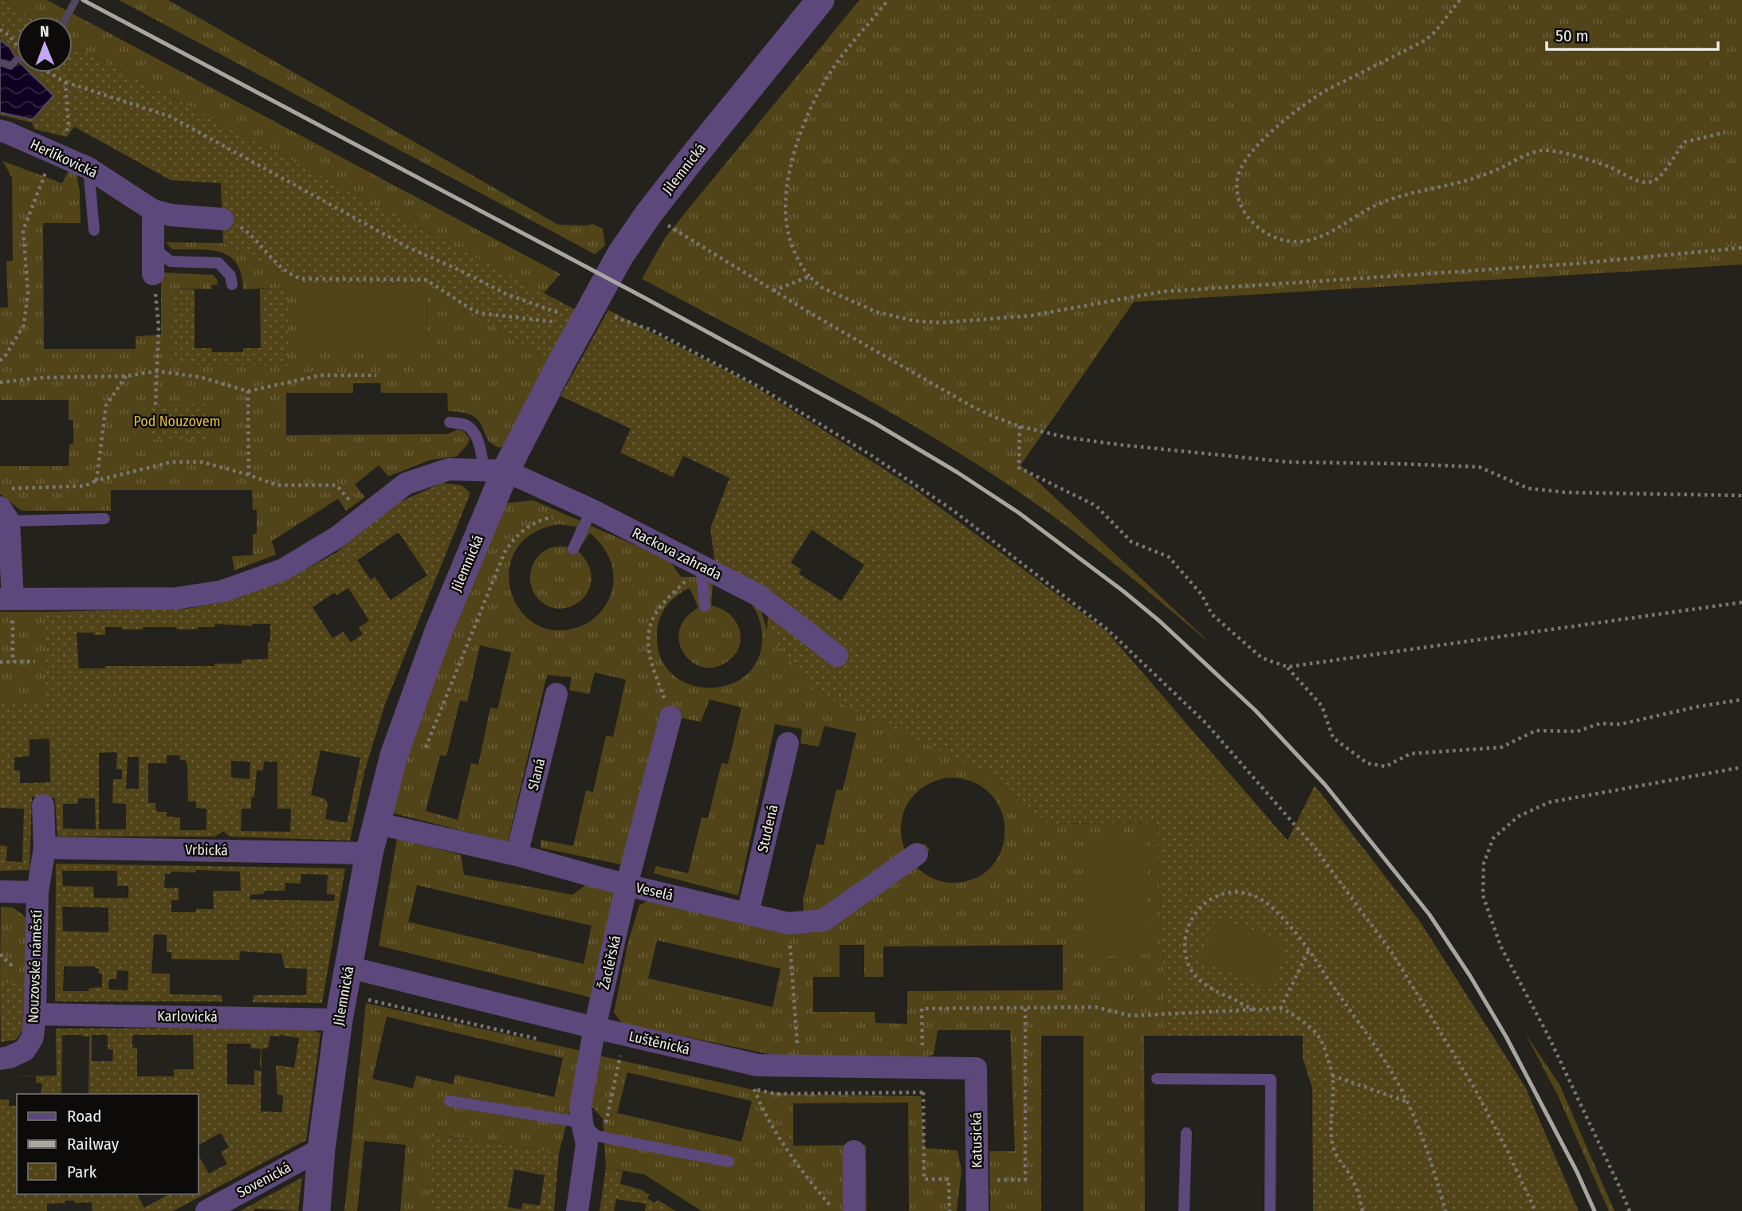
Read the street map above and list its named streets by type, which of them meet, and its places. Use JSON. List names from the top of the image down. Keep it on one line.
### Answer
{"streets":{"street":["Herlíkovická","Jilemnická","Rackova zahrada","Slaná","Studená","Vrbická","Veselá","Žacléřská","Nouzovské náměstí","Karlovická","Luštěnická","Katusická","Sovenická"]},"crossings":[["Jilemnická","Rackova zahrada"],["Jilemnická","Vrbická"],["Jilemnická","Veselá"],["Jilemnická","Karlovická"],["Jilemnická","Luštěnická"],["Jilemnická","Sovenická"],["Slaná","Veselá"],["Studená","Veselá"],["Veselá","Žacléřská"],["Žacléřská","Luštěnická"],["Nouzovské náměstí","Karlovická"],["Luštěnická","Katusická"]],"parks":["Pod Nouzovem"],"legend":["Road","Railway","Park"],"scale_bar":"50 m","north":"top"}
